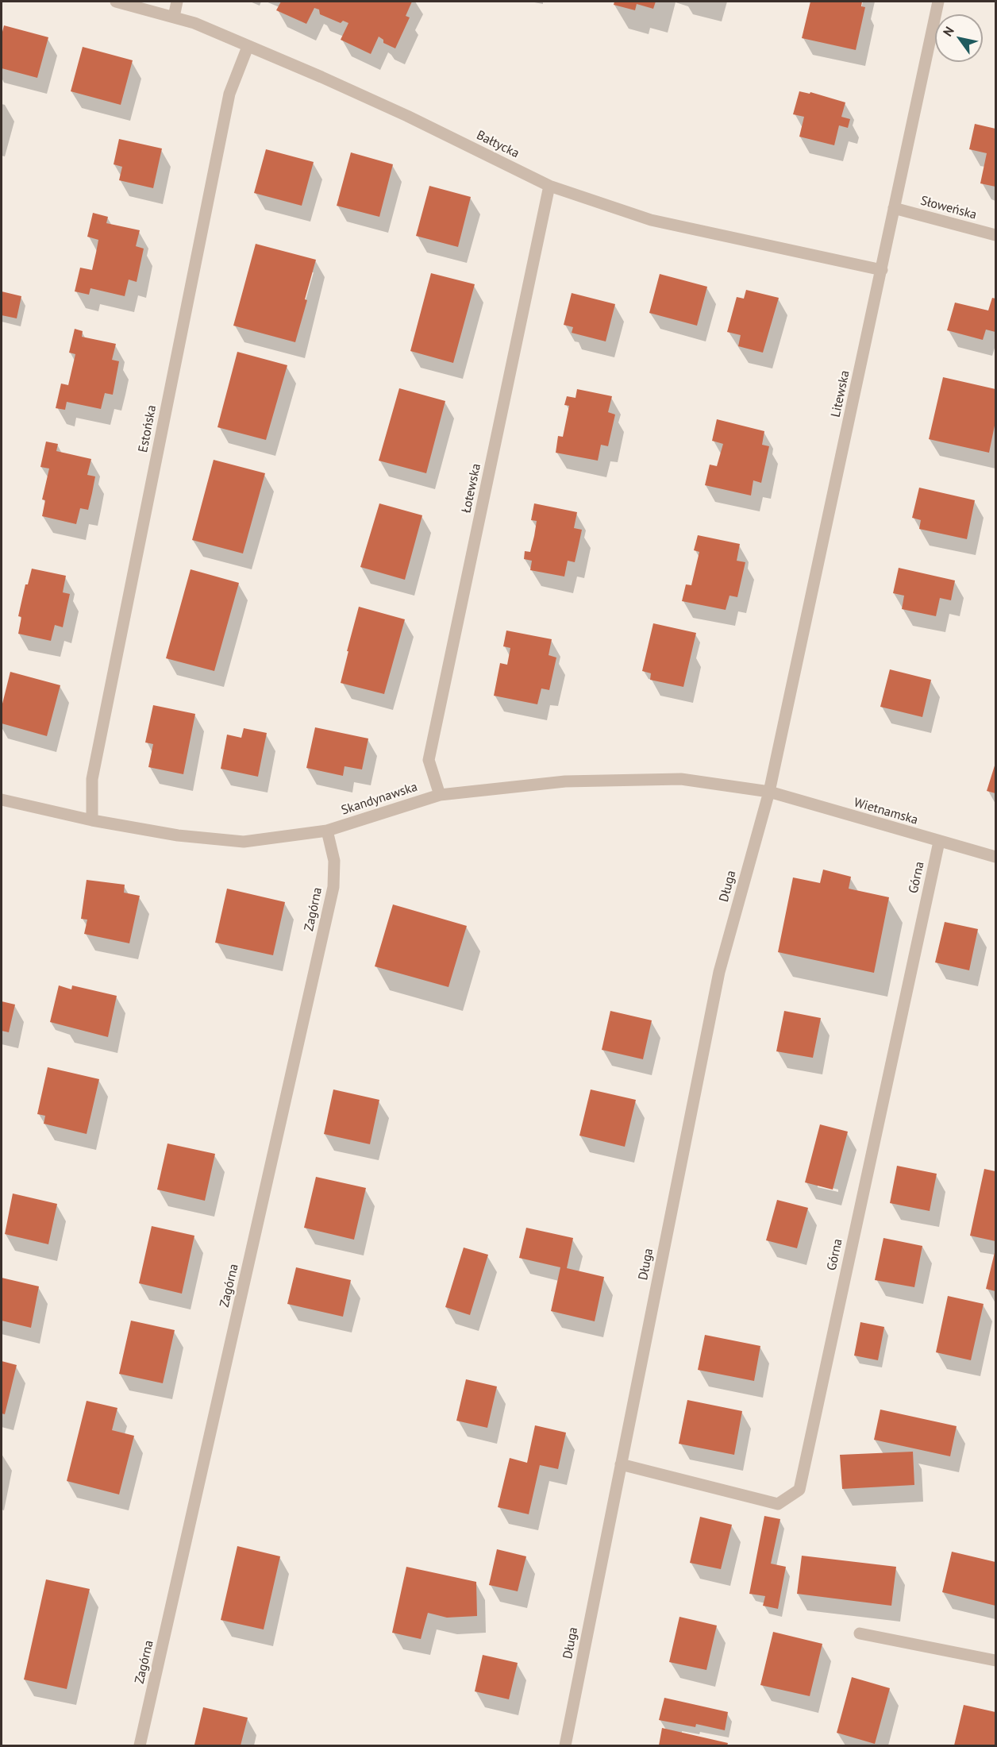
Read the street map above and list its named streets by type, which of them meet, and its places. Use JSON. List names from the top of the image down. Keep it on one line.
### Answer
{"streets":{"street":["Bałtycka","Słoweńska","Litewska","Estońska","Łotewska","Skandynawska","Wietnamska","Górna","Długa","Zagórna"]},"crossings":[["Bałtycka","Litewska"],["Bałtycka","Estońska"],["Bałtycka","Łotewska"],["Słoweńska","Litewska"],["Litewska","Skandynawska"],["Litewska","Wietnamska"],["Litewska","Długa"],["Estońska","Skandynawska"],["Łotewska","Skandynawska"],["Skandynawska","Wietnamska"],["Skandynawska","Długa"],["Skandynawska","Zagórna"],["Wietnamska","Górna"],["Wietnamska","Długa"],["Górna","Długa"]],"north":"top left"}
